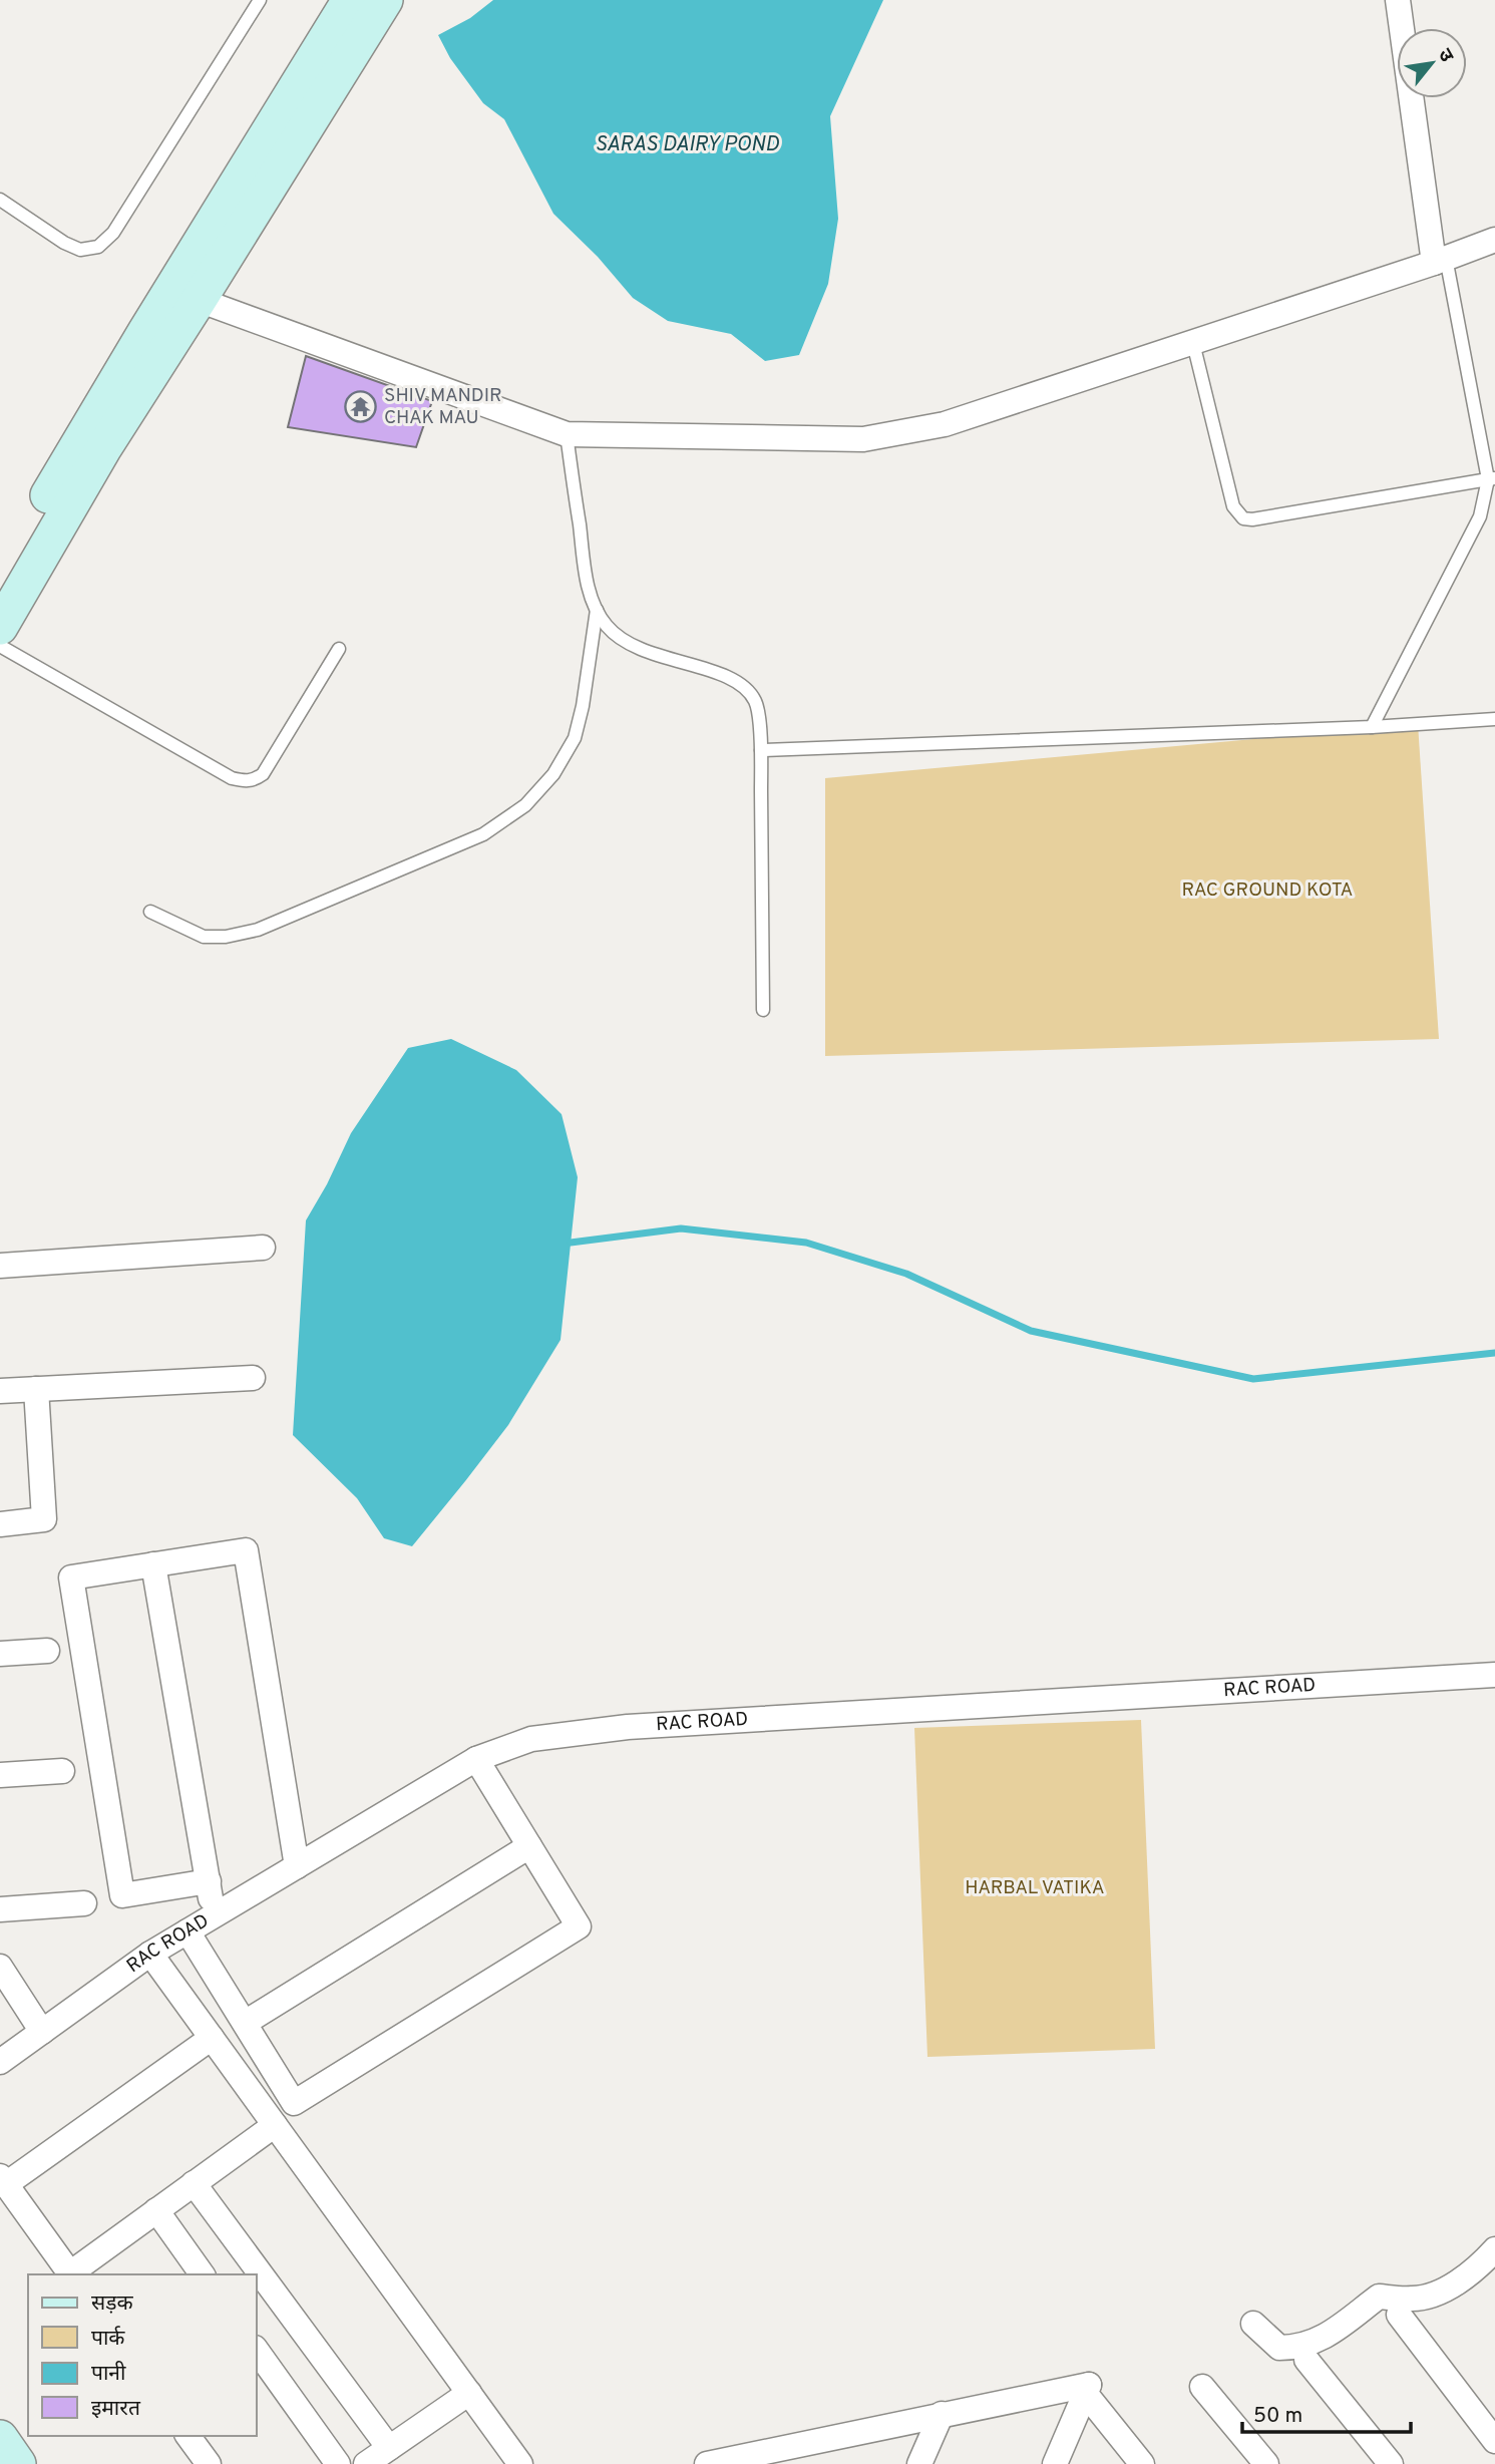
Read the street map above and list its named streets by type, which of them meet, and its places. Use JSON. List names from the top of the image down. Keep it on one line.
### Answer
{"streets":{"street":["RAC ROAD"]},"water":["SARAS DAIRY POND"],"parks":["RAC GROUND KOTA","HARBAL VATIKA"],"places":{"temple":["SHIV MANDIR CHAK MAU"]},"legend":["सड़क","पार्क","पानी","इमारत"],"scale_bar":"50 m","north":"top right"}
